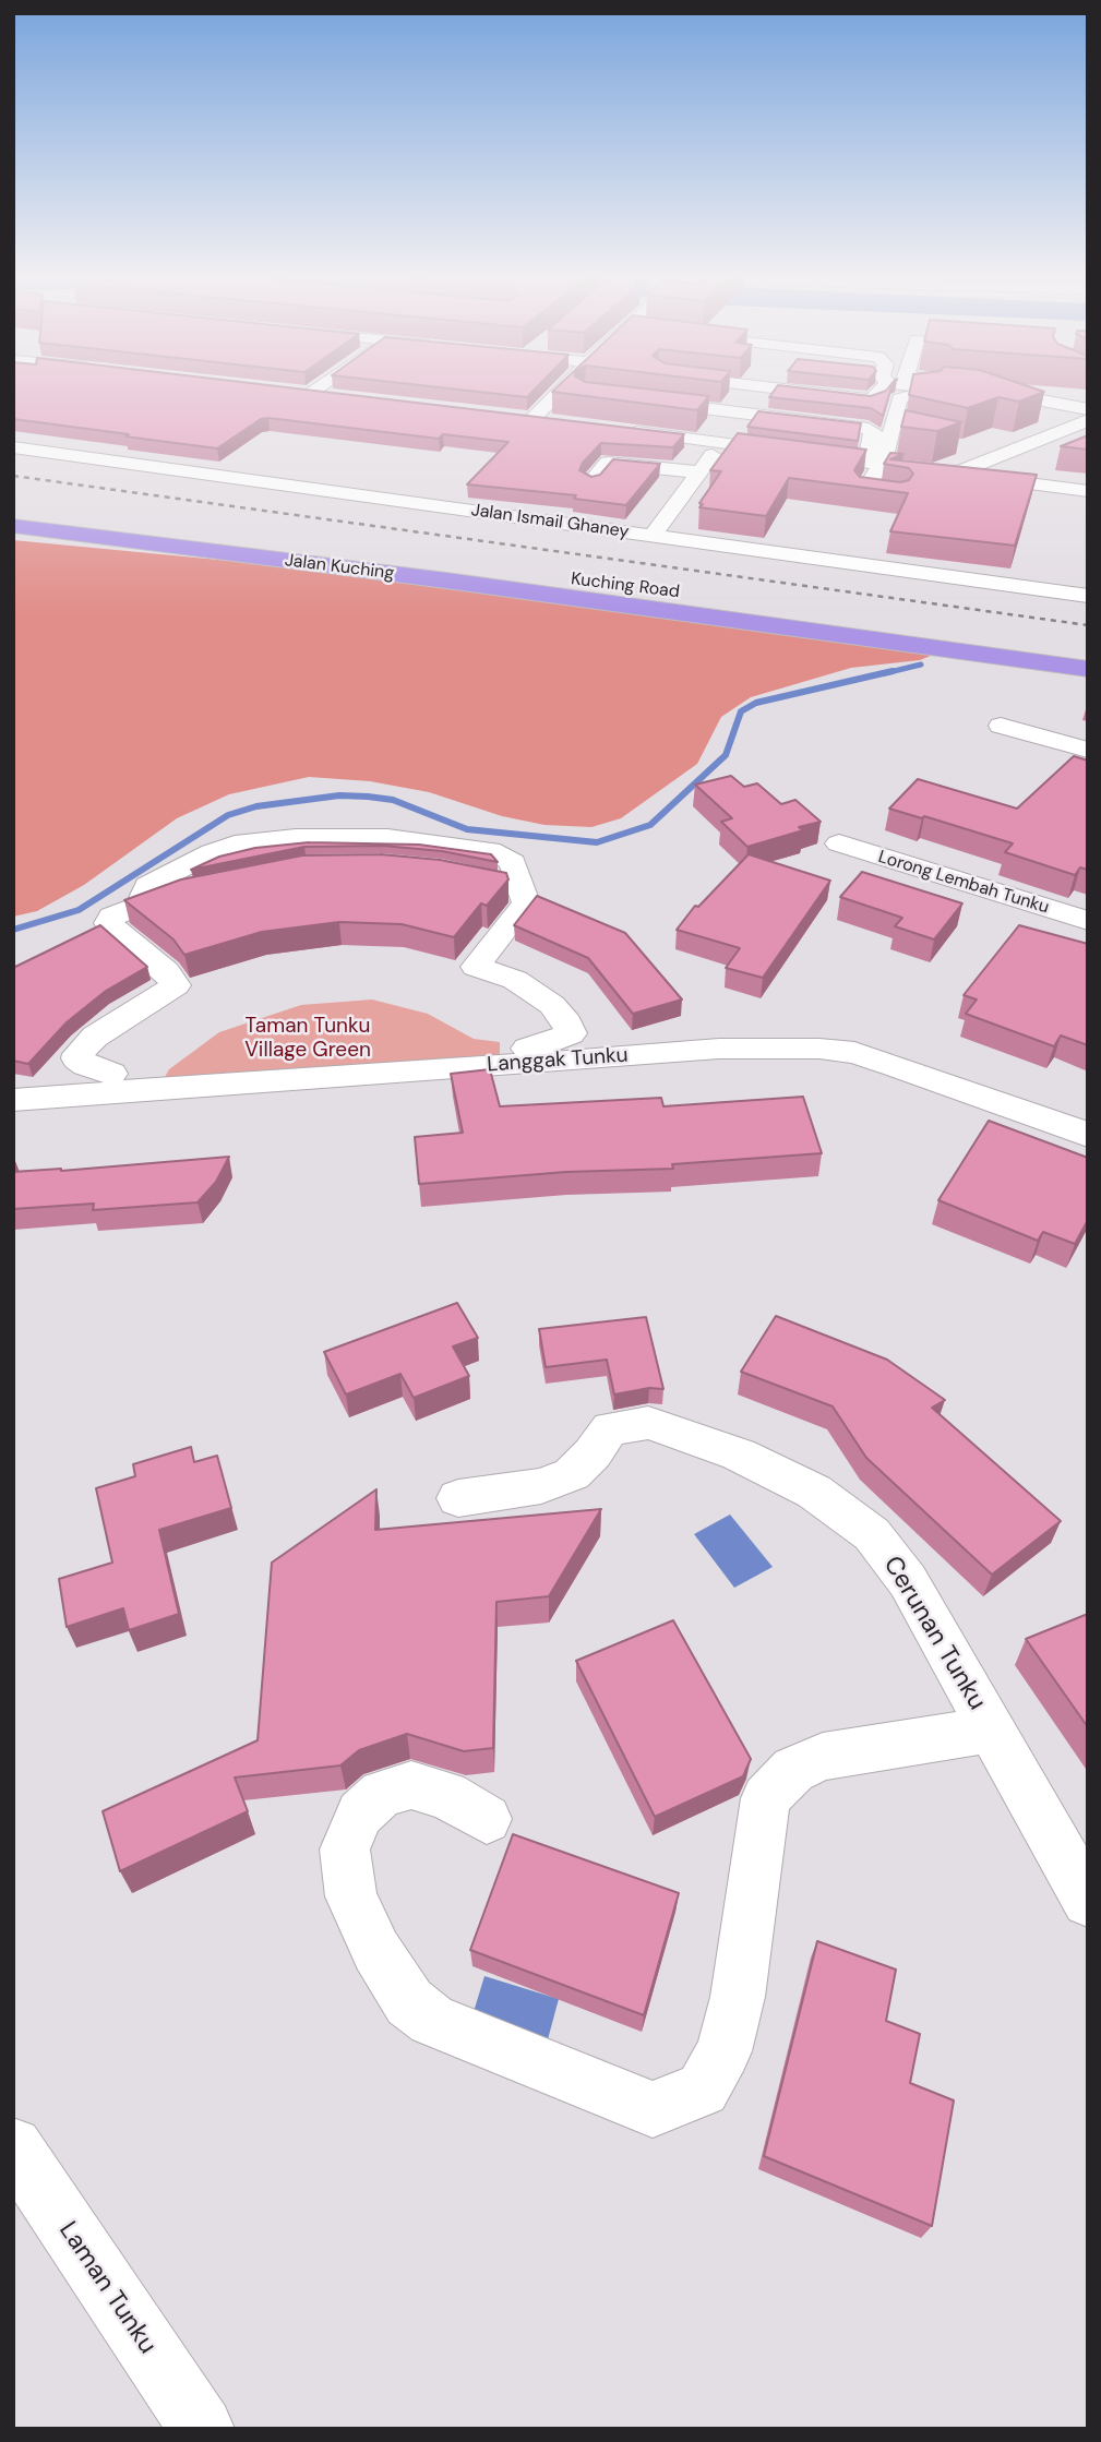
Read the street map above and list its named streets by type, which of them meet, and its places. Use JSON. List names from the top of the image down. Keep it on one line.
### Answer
{"streets":{"highway":["Jalan Kuching","Kuching Road"],"street":["Jalan Ismail Ghaney","Lorong Lembah Tunku","Langgak Tunku","Cerunan Tunku","Laman Tunku"]},"parks":["Taman Tunku Village Green"]}
